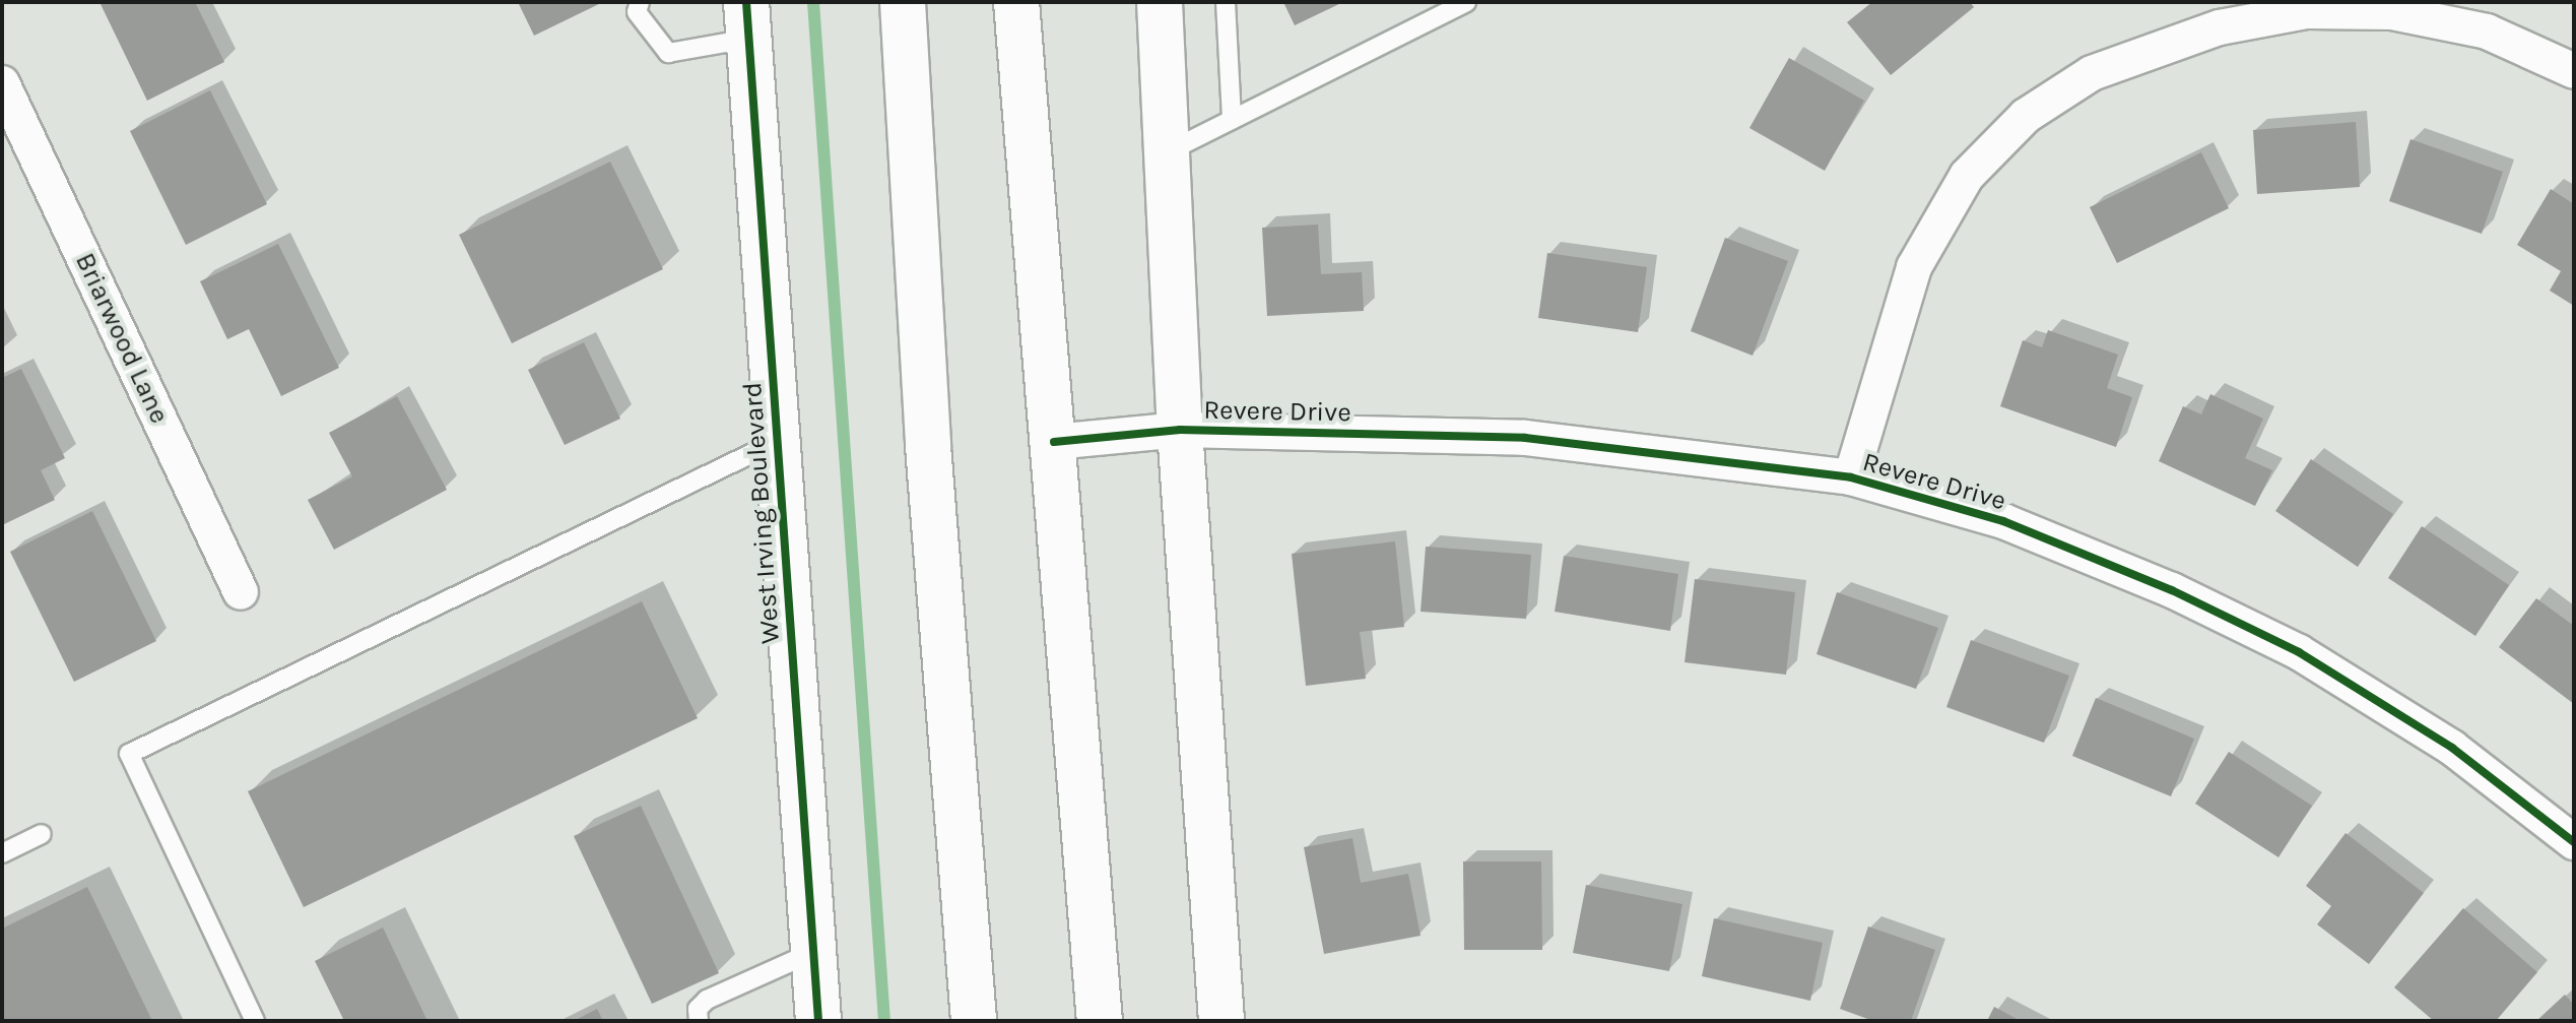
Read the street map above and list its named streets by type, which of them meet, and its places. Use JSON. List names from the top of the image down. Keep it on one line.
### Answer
{"streets":{"main road":["West Irving Boulevard"],"street":["Briarwood Lane","Revere Drive"]}}
